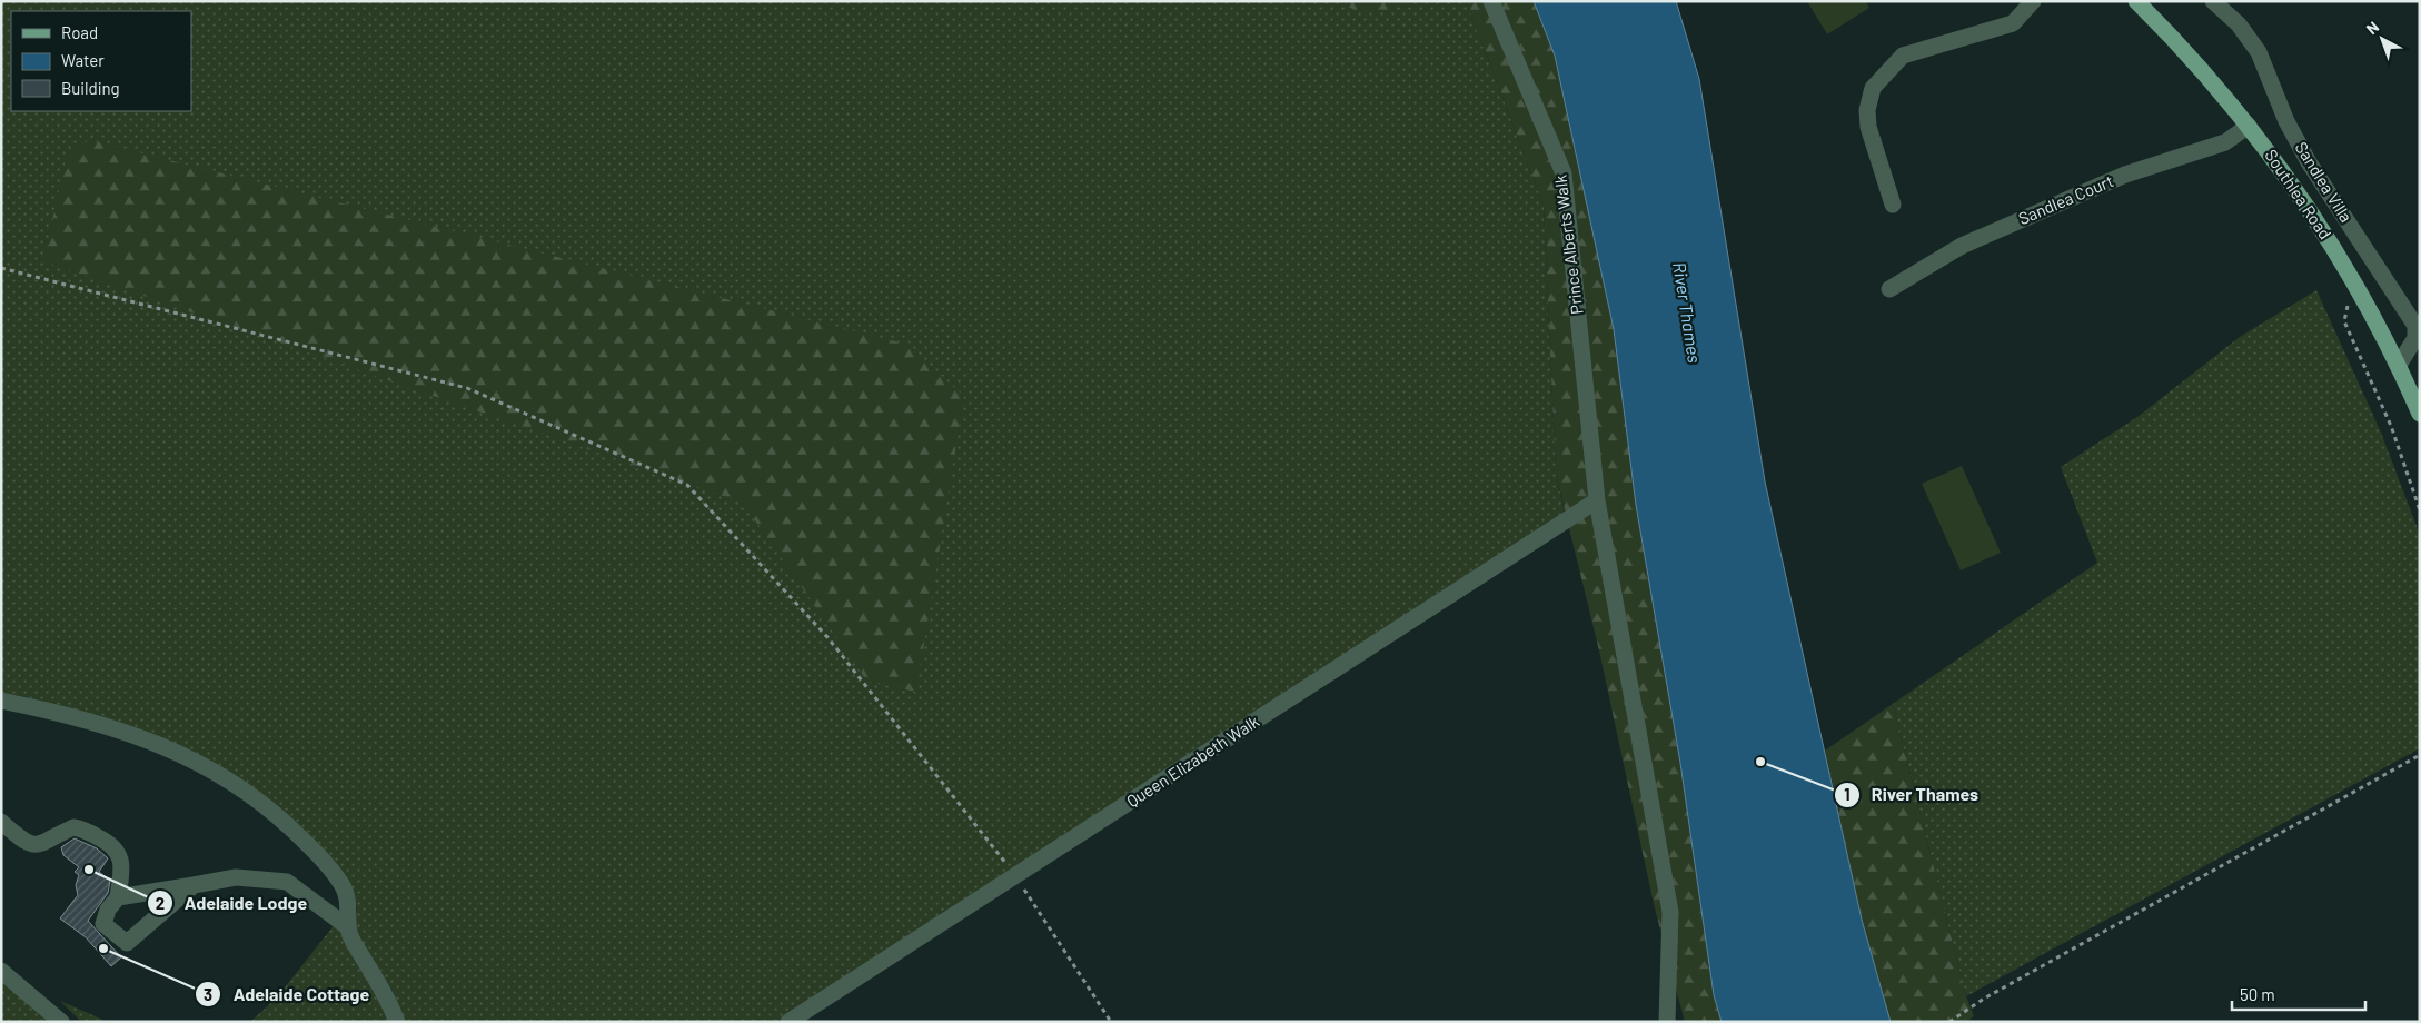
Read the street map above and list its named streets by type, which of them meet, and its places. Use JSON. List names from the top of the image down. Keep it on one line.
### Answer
{"streets":{"main road":["Southlea Road"],"street":["Sandlea Villa","Sandlea Court","Prince Alberts Walk","Queen Elizabeth Walk"]},"crossings":[["Sandlea Villa","Southlea Road"],["Southlea Road","Sandlea Court"],["Prince Alberts Walk","Queen Elizabeth Walk"]],"water":["River Thames"],"places":["River Thames","Adelaide Lodge","Adelaide Cottage"],"legend":["Road","Water","Building"],"scale_bar":"50 m","north":"top left"}
